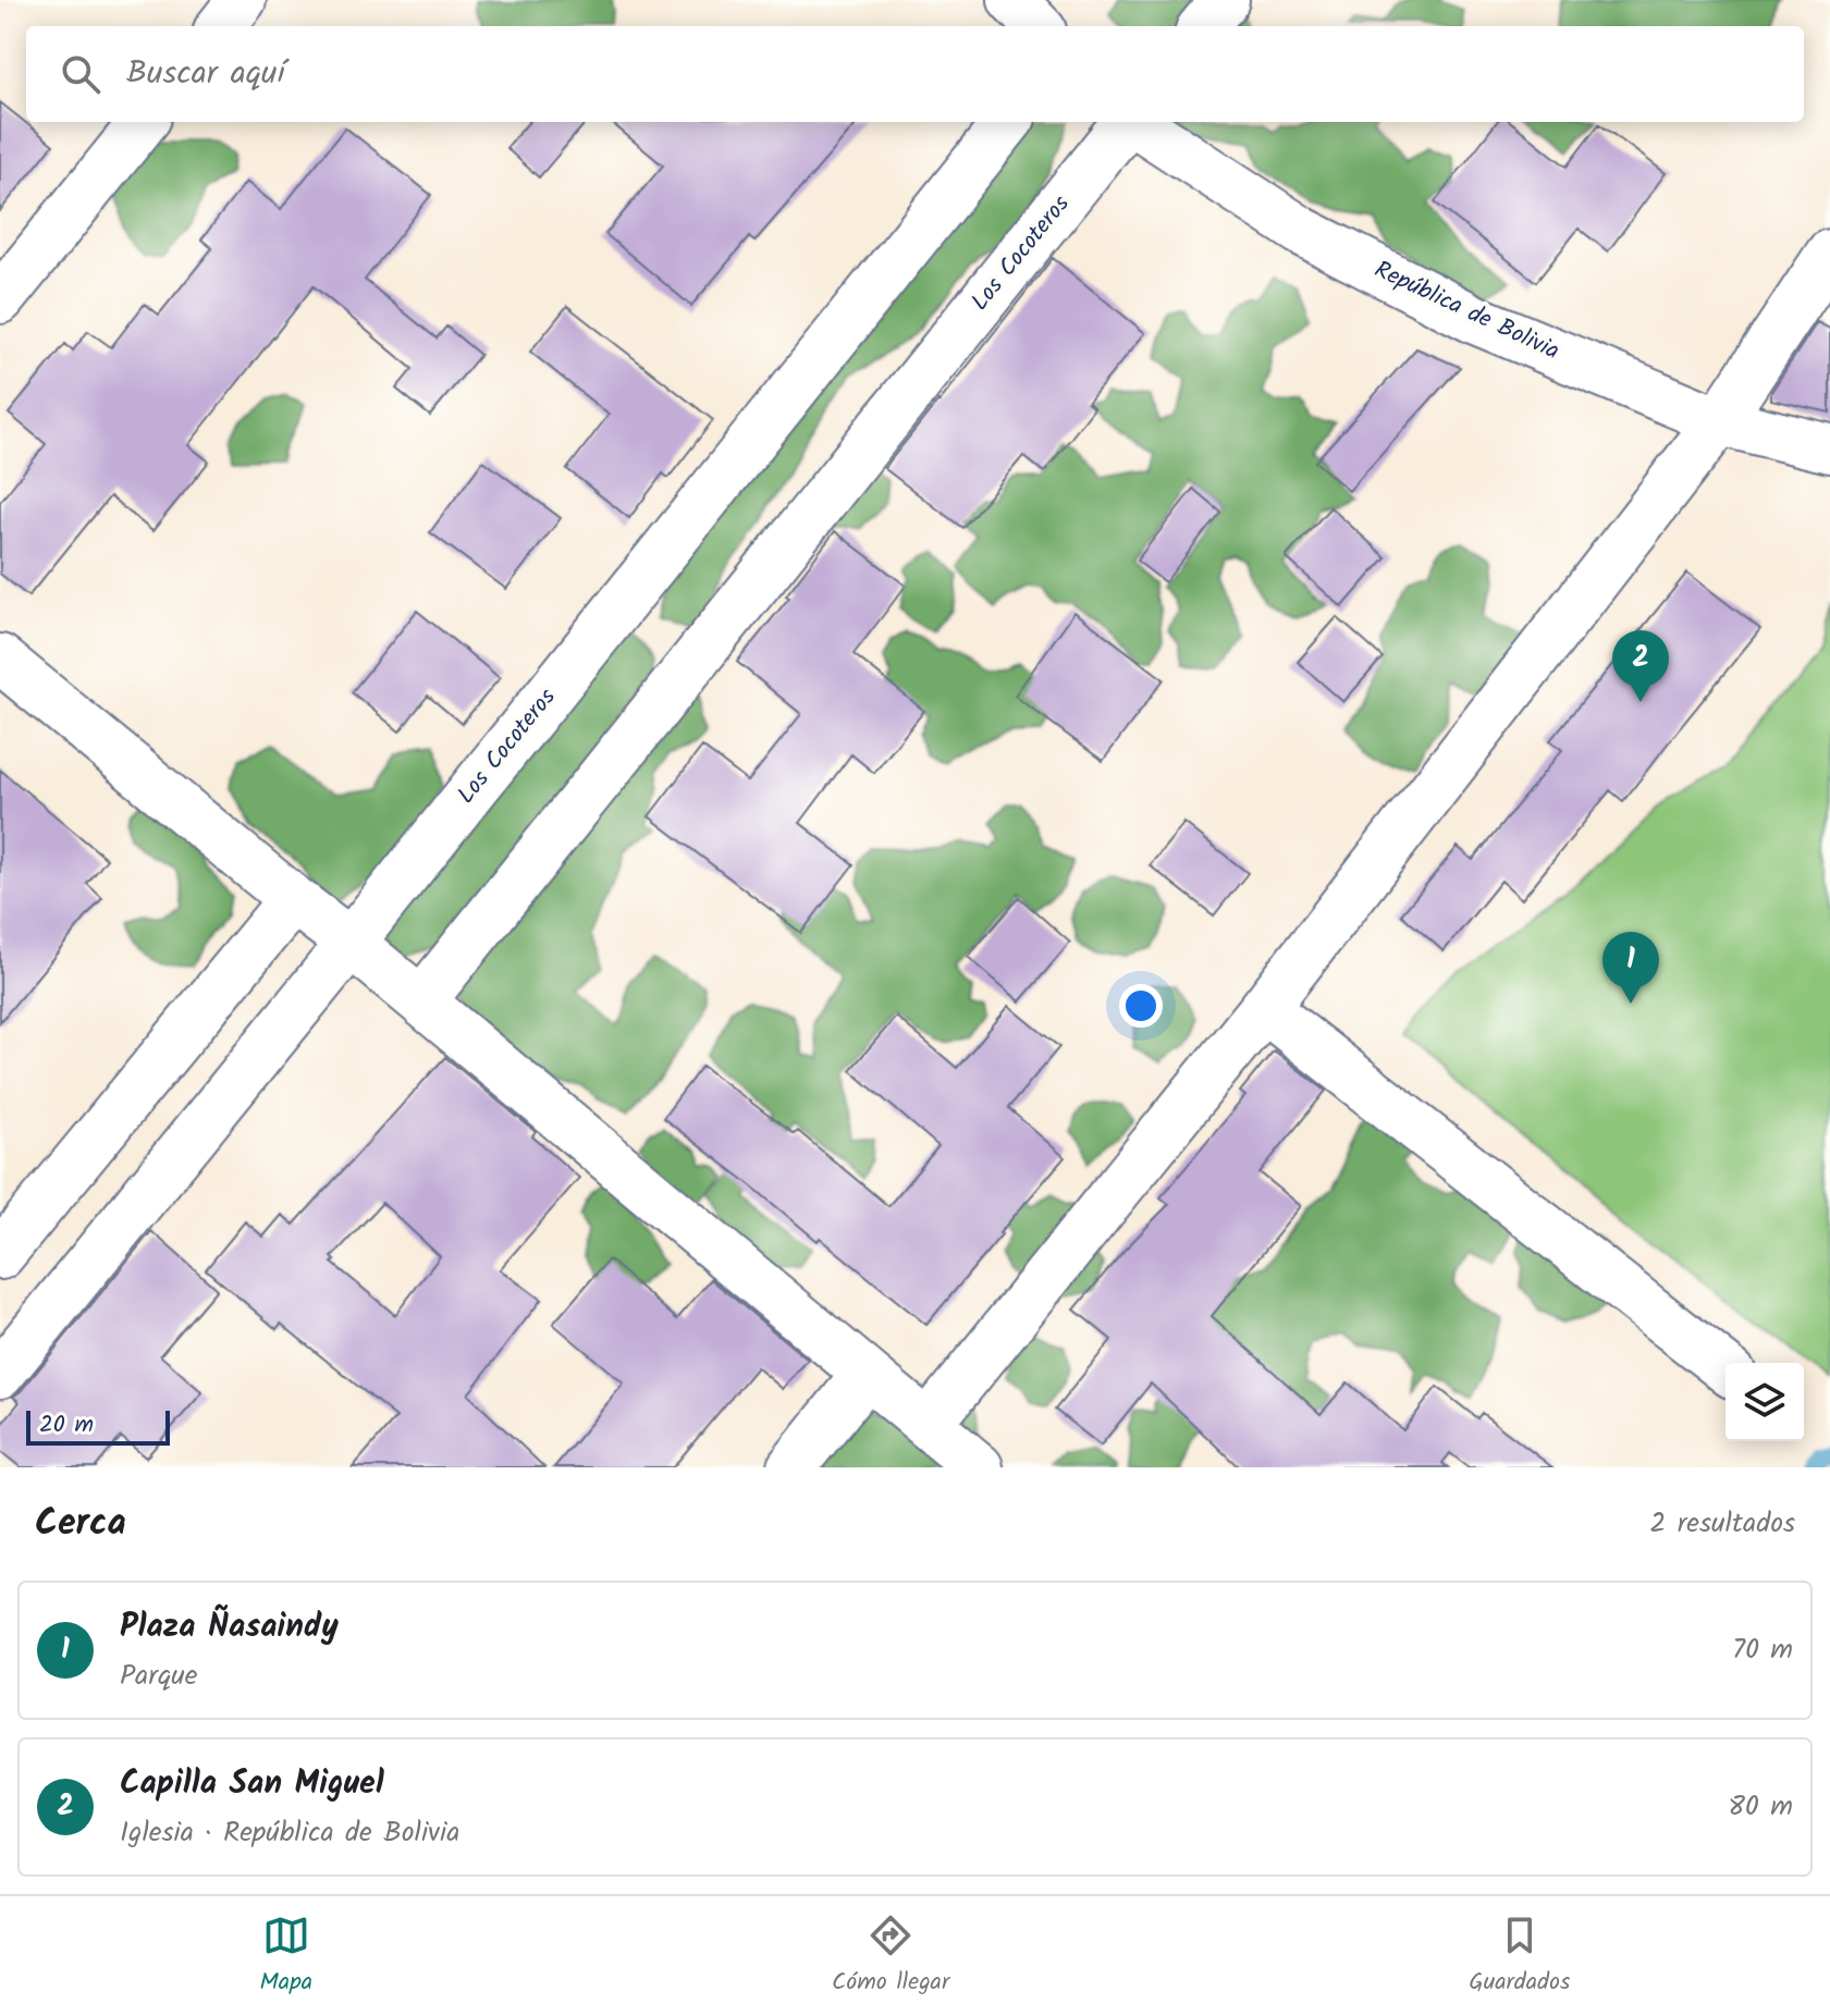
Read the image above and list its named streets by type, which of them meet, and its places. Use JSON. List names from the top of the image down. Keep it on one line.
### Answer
{"streets":{"street":["Los Cocoteros","República de Bolivia"]},"scale_bar":"20 m","page":{"search":"Buscar aquí","pins":["2","1"],"scale":"20 m","heading":["Cerca","2 resultados"],"list":[{"mark":"1","name":"Plaza Ñasaindy","note":"Parque","value":"70 m"},{"mark":"2","name":"Capilla San Miguel","note":"Iglesia · República de Bolivia","value":"80 m"}],"nav":["Mapa","Cómo llegar","Guardados"]}}
